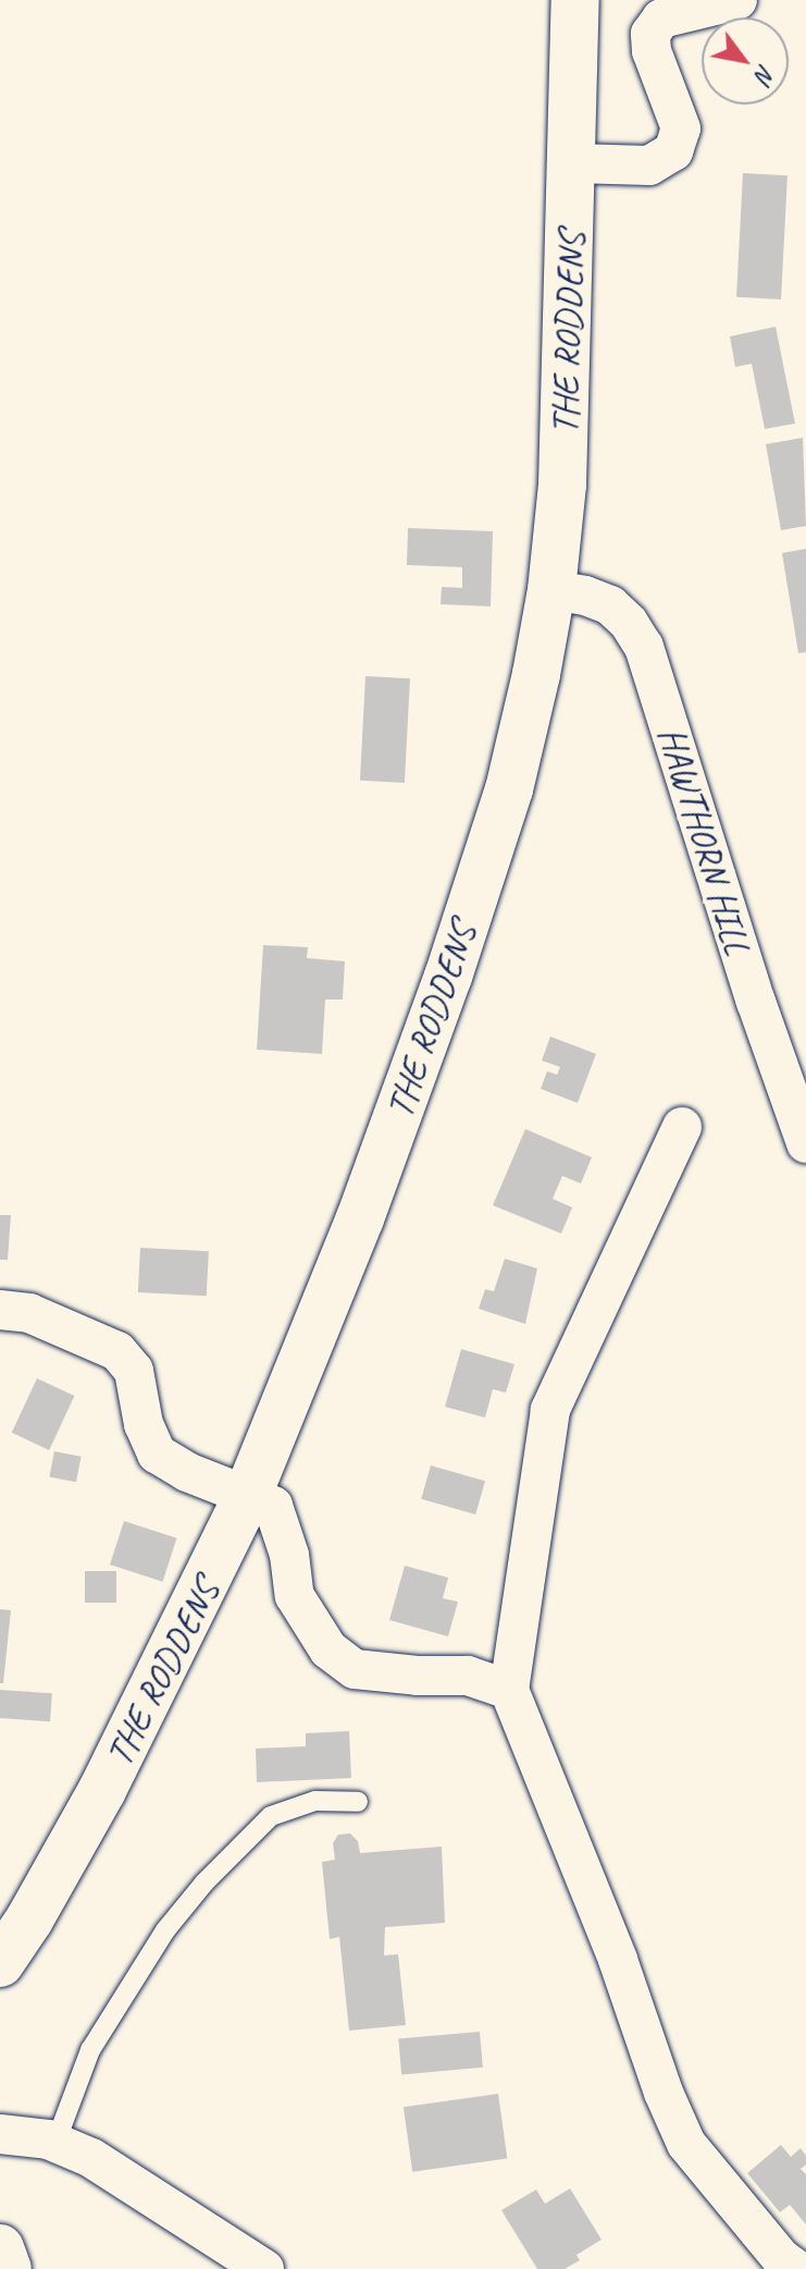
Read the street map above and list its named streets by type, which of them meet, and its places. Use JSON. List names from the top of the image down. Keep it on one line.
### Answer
{"streets":{"street":["THE RODDENS","HAWTHORN HILL"]},"crossings":[["THE RODDENS","HAWTHORN HILL"]],"north":"bottom right"}
